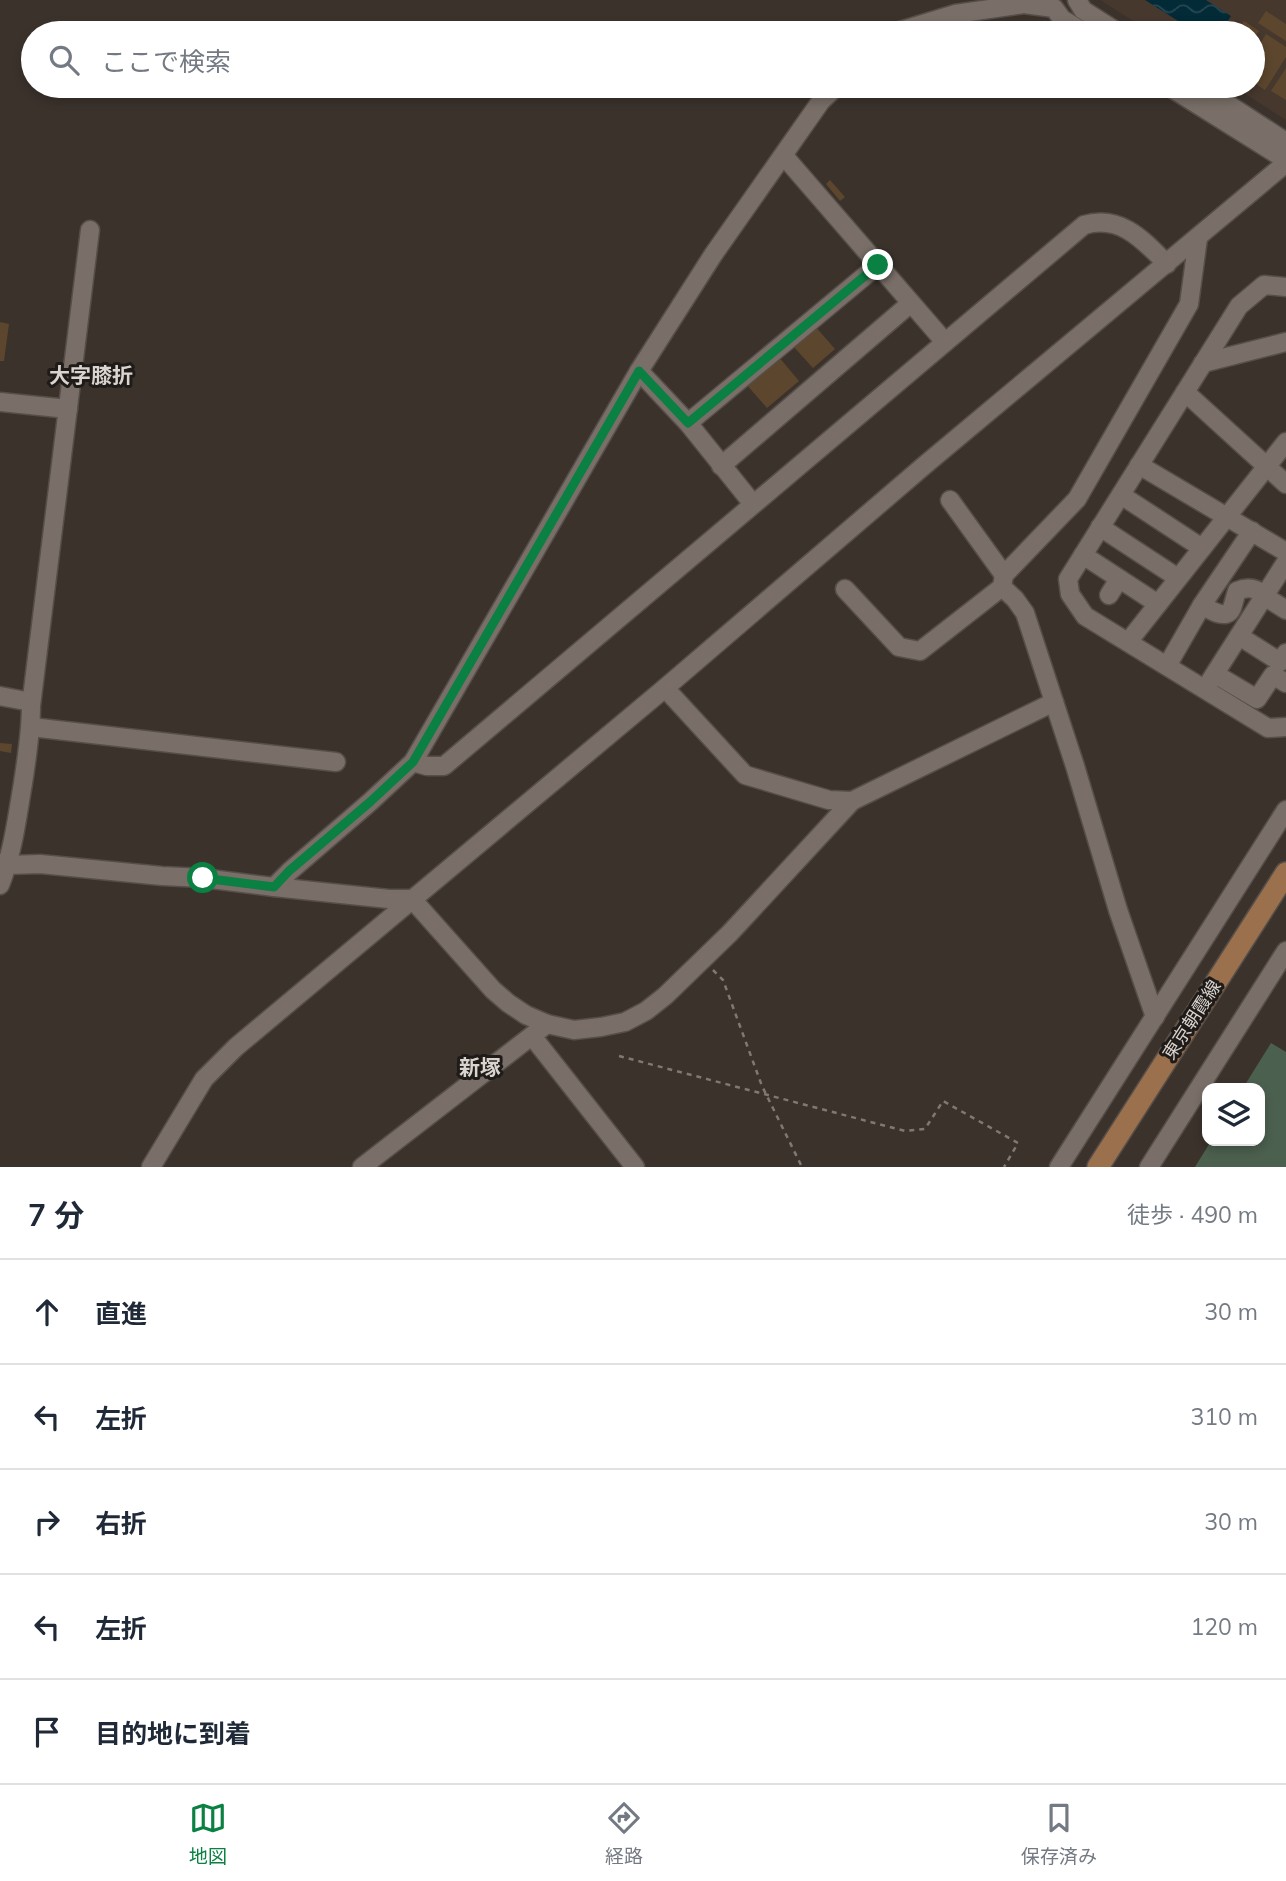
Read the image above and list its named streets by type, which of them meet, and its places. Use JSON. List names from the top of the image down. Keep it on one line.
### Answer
{"streets":{"main road":["東京朝霞線"]},"districts":["大字膝折","新塚"],"page":{"search":"ここで検索","heading":["7 分","徒歩 · 490 m"],"list":[["直進","30 m"],["左折","310 m"],["右折","30 m"],["左折","120 m"],"目的地に到着"],"nav":["地図","経路","保存済み"]}}
